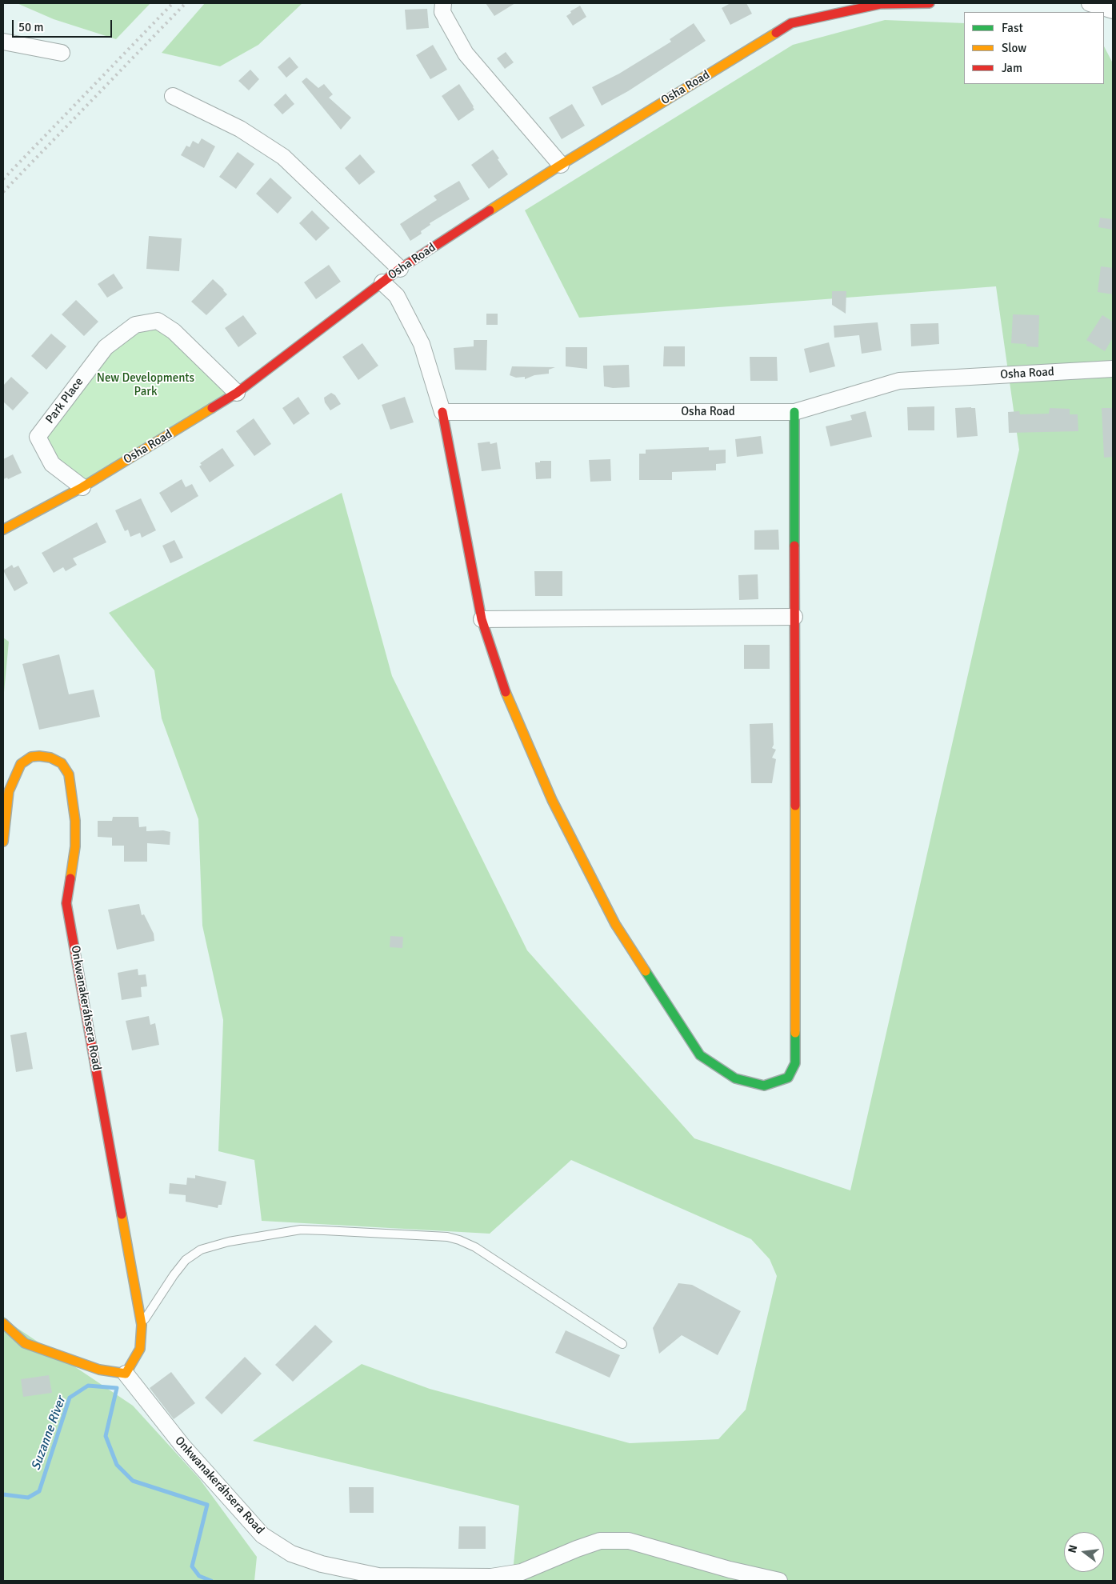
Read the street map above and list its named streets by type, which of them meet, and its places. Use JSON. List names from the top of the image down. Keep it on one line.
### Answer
{"streets":{"street":["Osha Road","Park Place","Onkwanakeráhsera Road"]},"crossings":[["Osha Road","Park Place"]],"water":["Suzanne River"],"parks":["New Developments Park"],"legend":["Fast","Slow","Jam"],"scale_bar":"50 m","north":"left"}
